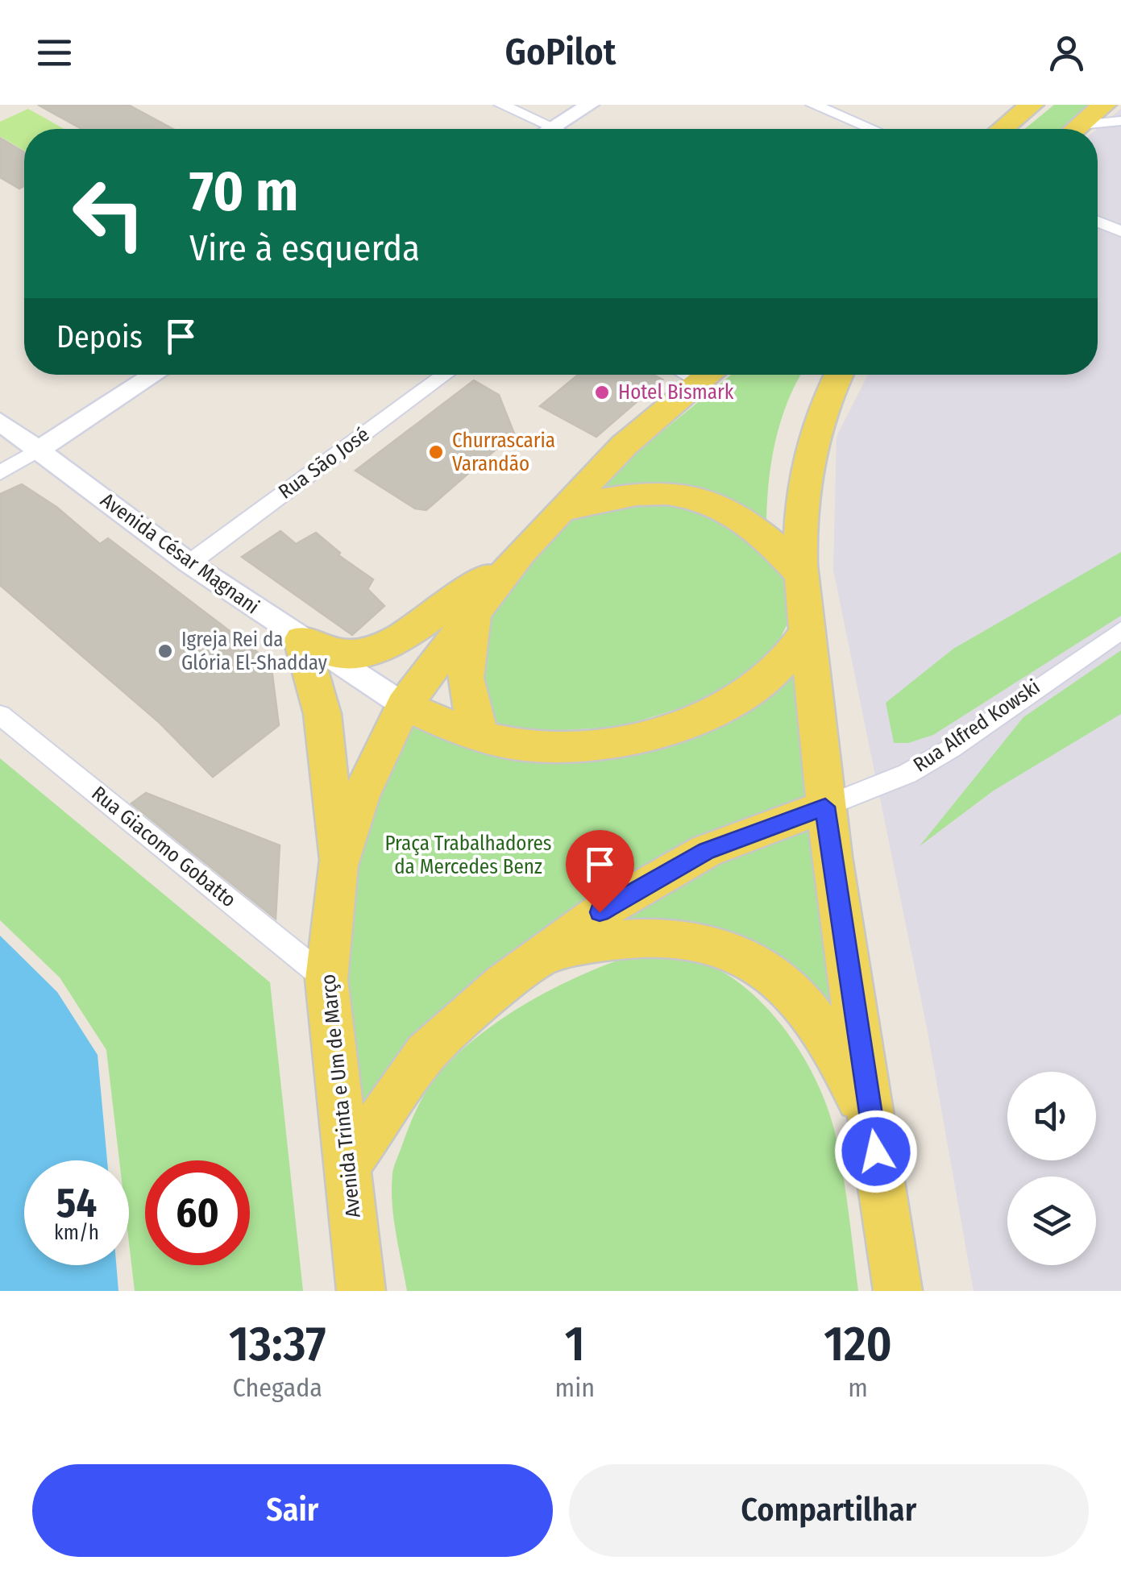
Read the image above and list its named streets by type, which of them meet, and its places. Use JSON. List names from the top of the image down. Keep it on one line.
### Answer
{"streets":{"main road":["Avenida Trinta e Um de Março"],"street":["Rua São José","Avenida César Magnani","Rua Alfred Kowski","Rua Giacomo Gobatto"]},"crossings":[["Rua São José","Avenida César Magnani"],["Avenida César Magnani","Avenida Trinta e Um de Março"],["Rua Giacomo Gobatto","Avenida Trinta e Um de Março"]],"parks":["Praça Trabalhadores da Mercedes Benz"],"places":["Hotel Bismark","Churrascaria Varandão","Igreja Rei da Glória El-Shadday"],"page":{"header":"GoPilot","turn":["70 m","Vire à esquerda"],"then":"Depois","speed":"54 km/h","limit":"60","eta":["13:37","Chegada","1","min","120","m"],"buttons":["Sair","Compartilhar"]}}
